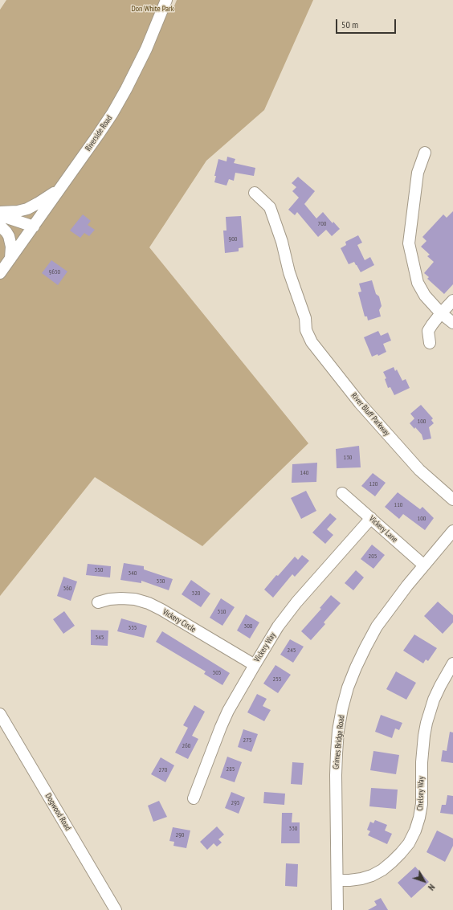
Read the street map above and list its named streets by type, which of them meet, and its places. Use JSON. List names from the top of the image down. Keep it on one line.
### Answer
{"streets":{"street":["Riverside Road","River Bluff Parkway","Vickery Lane","Vickery Circle","Vickery Way","Grimes Bridge Road","Chelsey Way","Dogwood Road"]},"crossings":[["Vickery Lane","Vickery Way"],["Vickery Lane","Grimes Bridge Road"],["Vickery Circle","Vickery Way"],["Grimes Bridge Road","Chelsey Way"]],"parks":["Don White Park"],"house_numbers":["700","900","9650","100","130","140","120","110","100","205","350","340","330","360","320","310","300","335","345","245","305","255","275","260","285","270","295","330","290"],"scale_bar":"50 m","north":"bottom right"}
